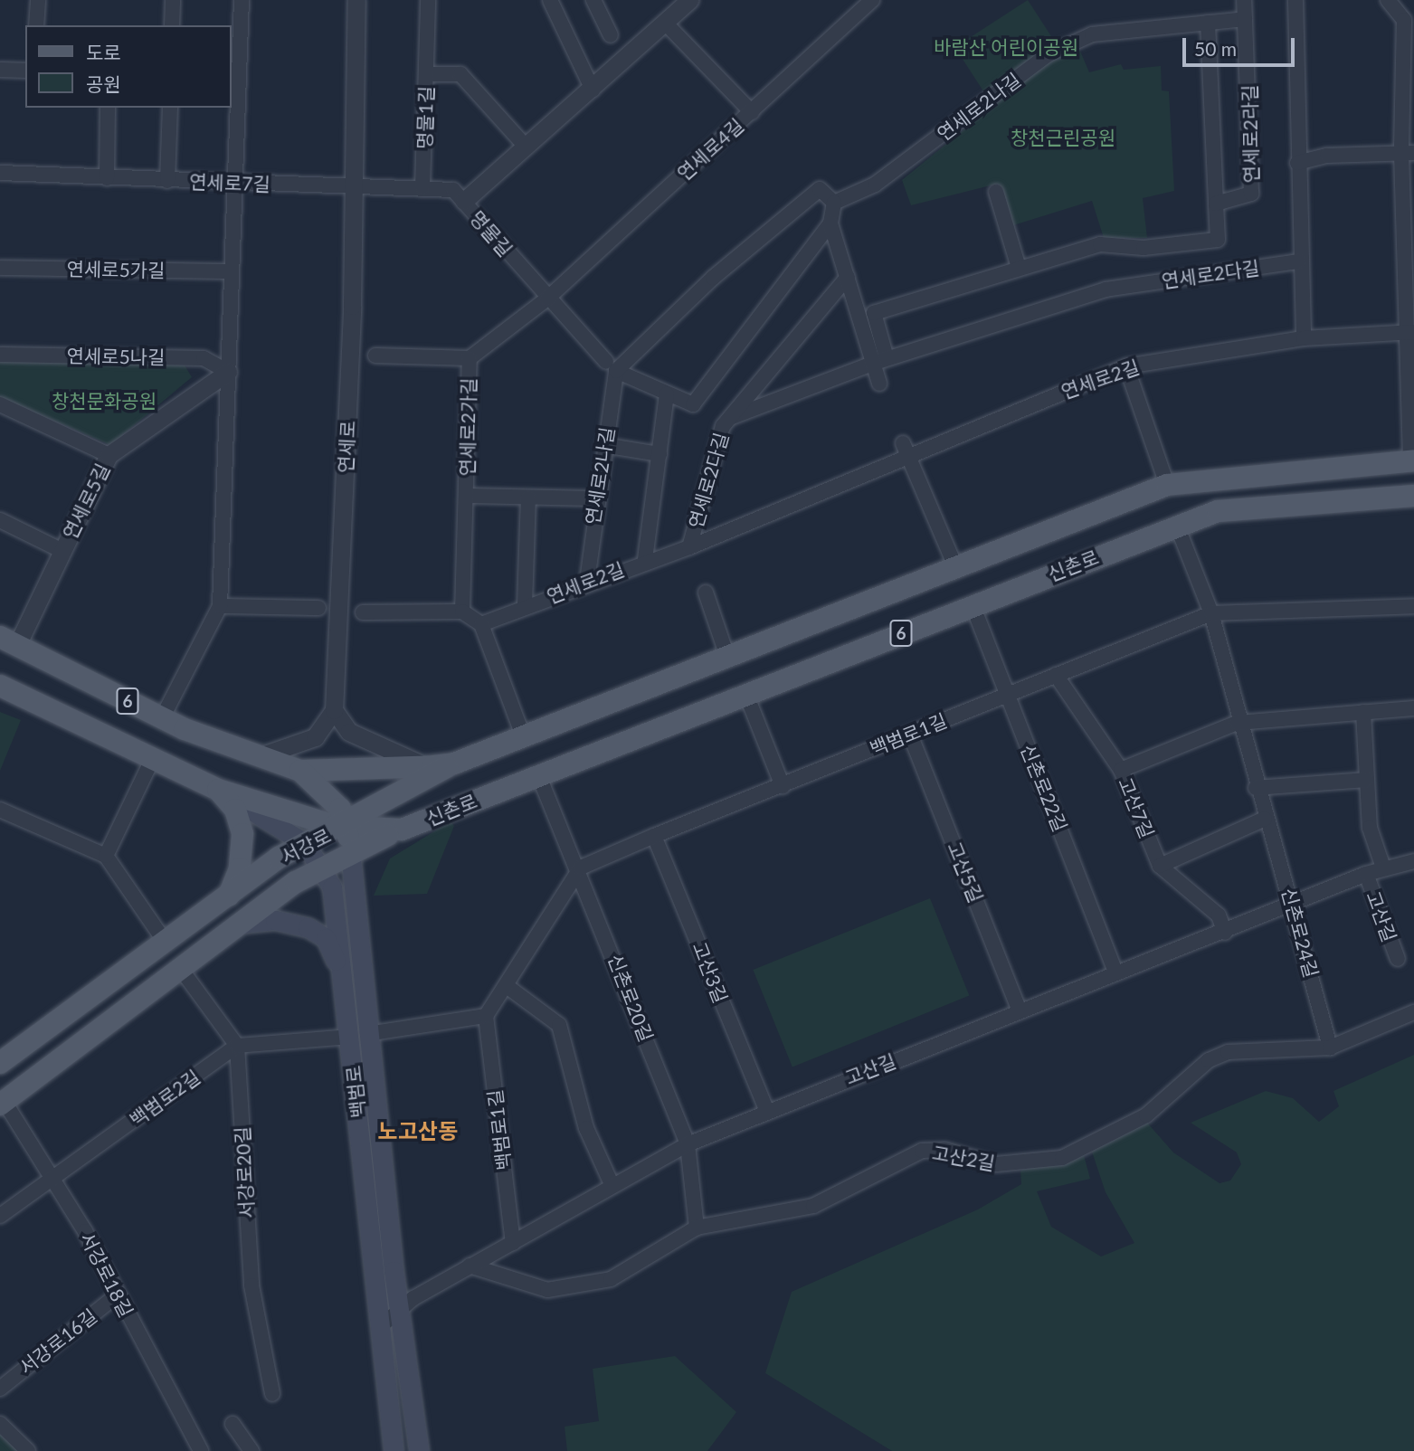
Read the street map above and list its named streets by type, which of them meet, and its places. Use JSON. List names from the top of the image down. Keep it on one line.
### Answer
{"streets":{"main road":["신촌로","6","서강로","백범로"],"street":["연세로2나길","명물1길","연세로2라길","연세로4길","연세로7길","명물길","연세로5가길","연세로2다길","연세로5나길","연세로2길","연세로2가길","연세로","연세로5길","백범로1길","신촌로22길","고산7길","고산5길","고산길","신촌로24길","고산3길","신촌로20길","백범로2길","고산2길","서강로20길","서강로18길","서강로16길"]},"crossings":[["연세로2나길","연세로2라길"],["연세로2나길","연세로2길"],["연세로2나길","연세로2가길"],["연세로2라길","연세로2다길"],["연세로4길","명물길"],["연세로4길","연세로2가길"],["연세로7길","연세로"],["연세로2다길","연세로2길"],["연세로5나길","연세로5길"],["연세로2길","연세로2가길"],["연세로5길","6"],["신촌로","신촌로22길"],["신촌로","서강로"],["신촌로","신촌로24길"],["신촌로","신촌로20길"],["신촌로","백범로"],["6","서강로"],["6","백범로"],["백범로1길","신촌로22길"],["백범로1길","고산7길"],["백범로1길","고산5길"],["백범로1길","고산길"],["백범로1길","신촌로24길"],["백범로1길","고산3길"],["백범로1길","신촌로20길"],["신촌로22길","고산길"],["고산7길","고산길"],["서강로","백범로"],["고산5길","고산길"],["고산길","신촌로24길"],["고산길","고산3길"],["고산길","신촌로20길"],["고산길","백범로"],["고산길","고산2길"],["신촌로24길","고산2길"],["신촌로20길","고산2길"],["백범로2길","서강로20길"],["백범로2길","서강로18길"],["서강로18길","서강로16길"]],"districts":["노고산동"],"parks":["바람산 어린이공원","창천근린공원","창천문화공원"],"legend":["도로","공원"],"scale_bar":"50 m"}
